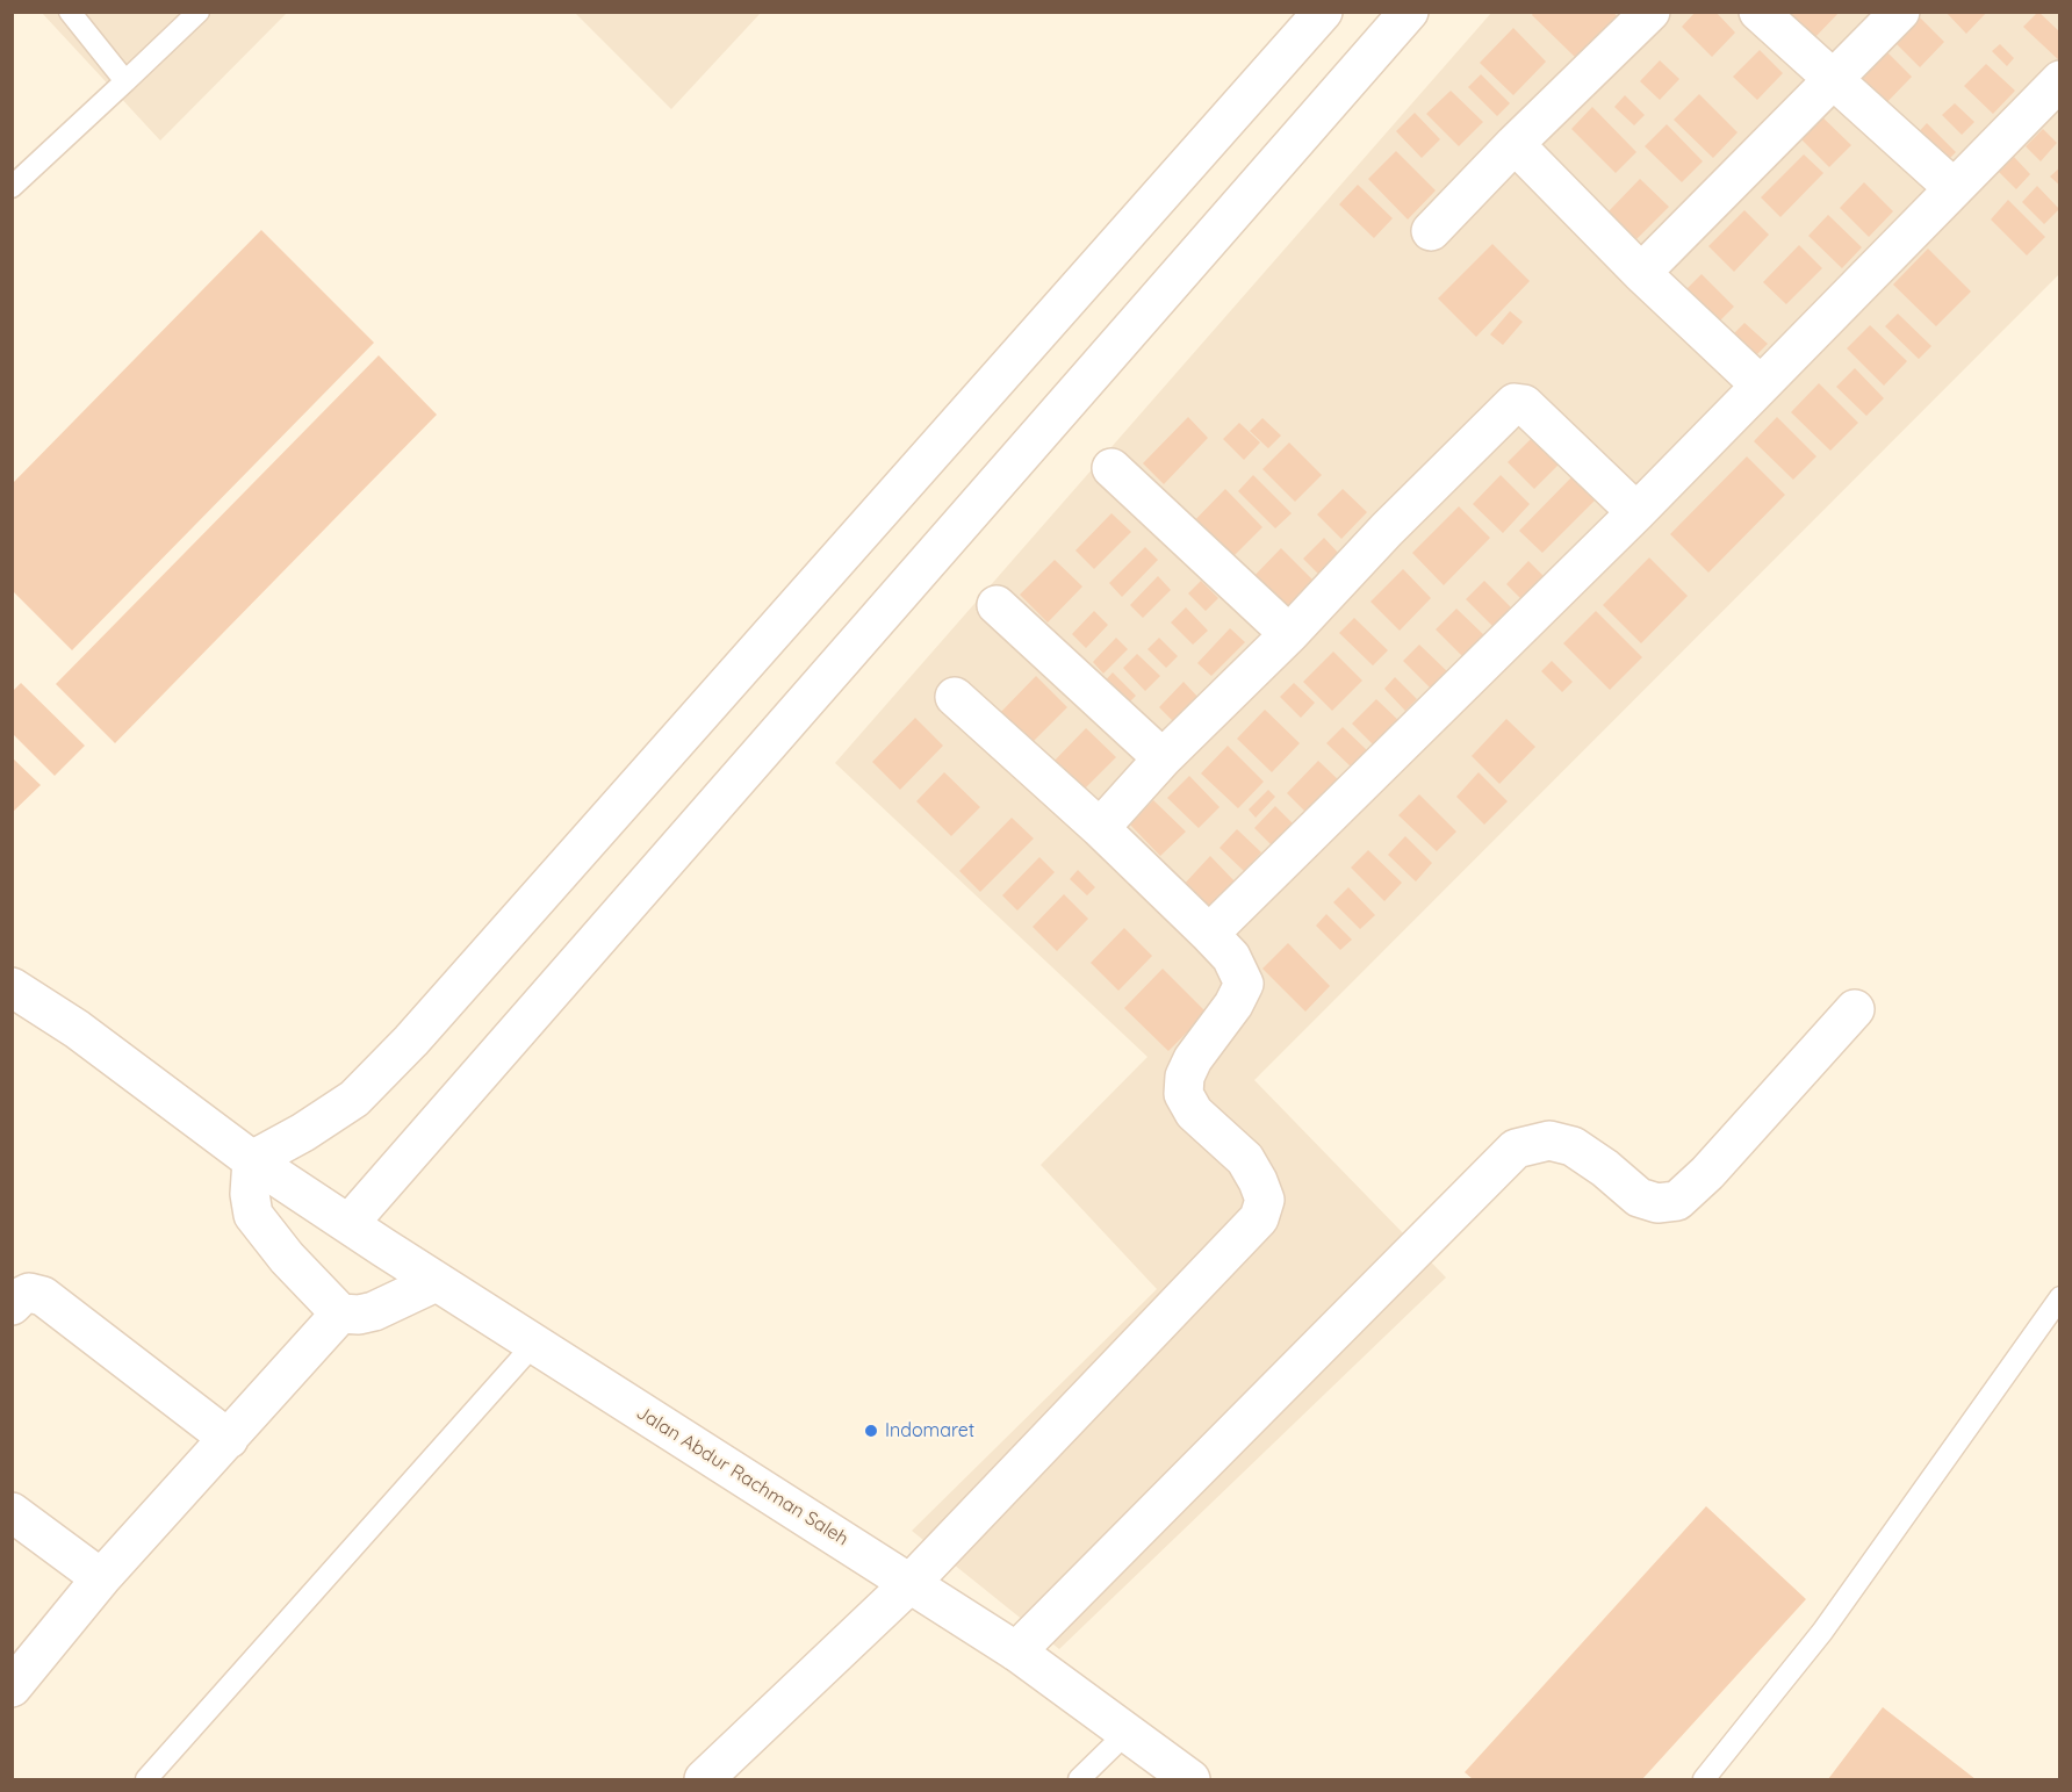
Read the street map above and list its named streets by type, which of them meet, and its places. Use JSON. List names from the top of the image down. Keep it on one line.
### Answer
{"streets":{"street":["Jalan Abdur Rachman Saleh"]},"places":["Indomaret"]}
